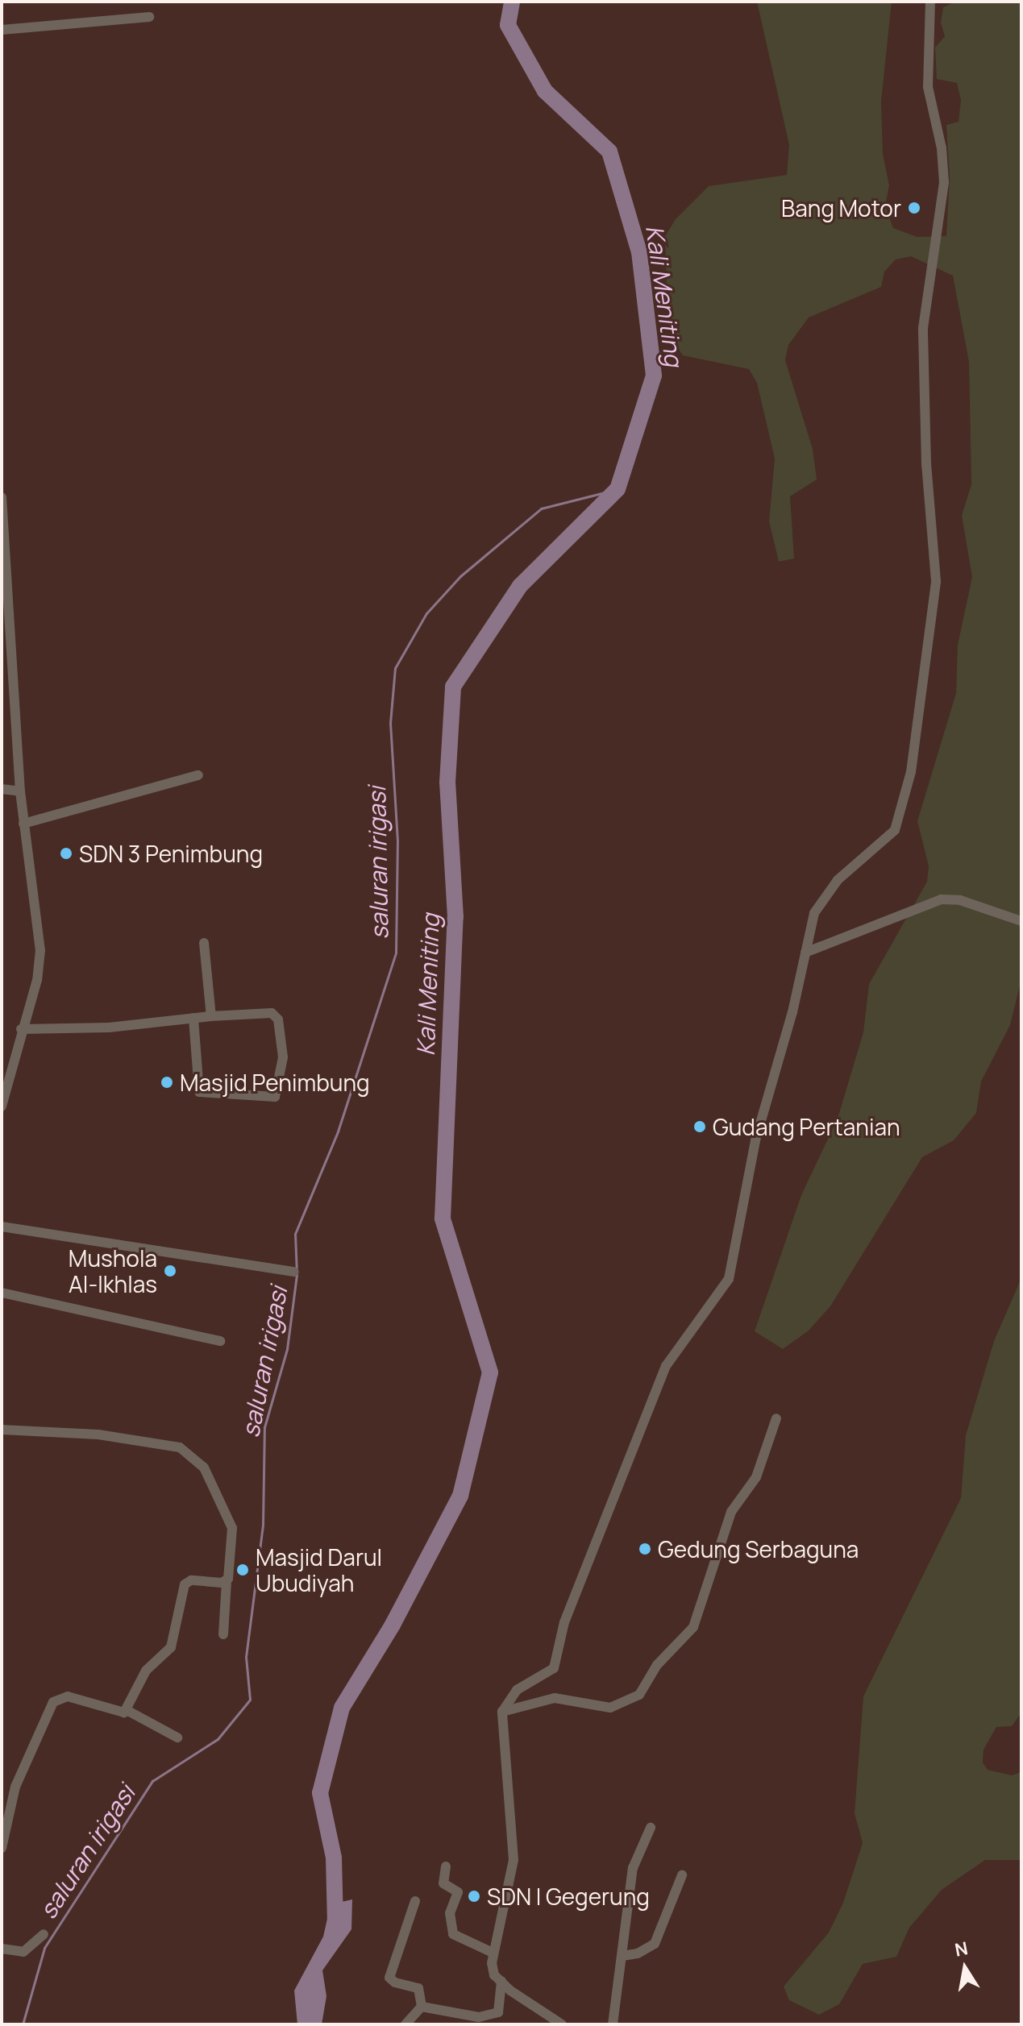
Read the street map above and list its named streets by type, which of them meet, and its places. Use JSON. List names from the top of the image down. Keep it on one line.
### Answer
{"water":["Kali Meniting","saluran irigasi"],"places":["Bang Motor","SDN 3 Penimbung","Masjid Penimbung","Gudang Pertanian","Mushola Al-Ikhlas","Gedung Serbaguna","Masjid Darul Ubudiyah","SDN I Gegerung"],"north":"top"}
